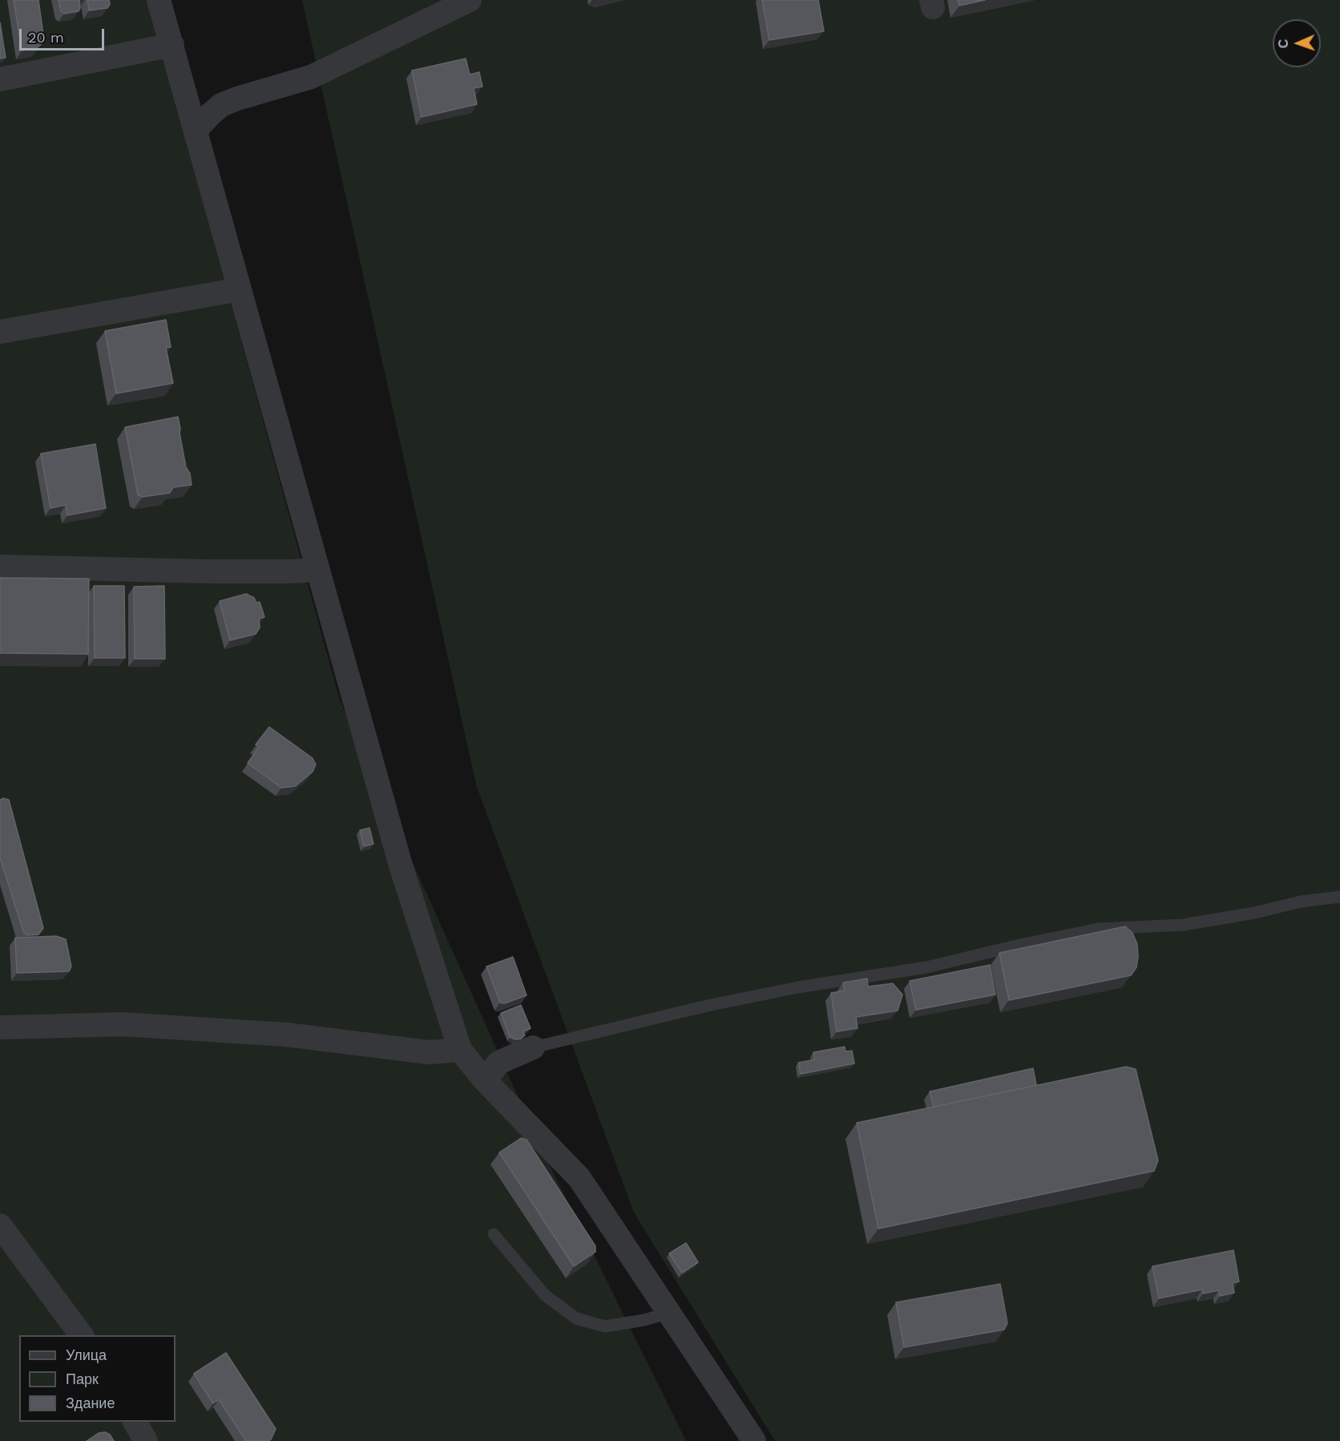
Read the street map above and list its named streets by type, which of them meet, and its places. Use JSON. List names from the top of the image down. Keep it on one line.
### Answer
{"legend":["Улица","Парк","Здание"],"scale_bar":"20 m","north":"left"}
